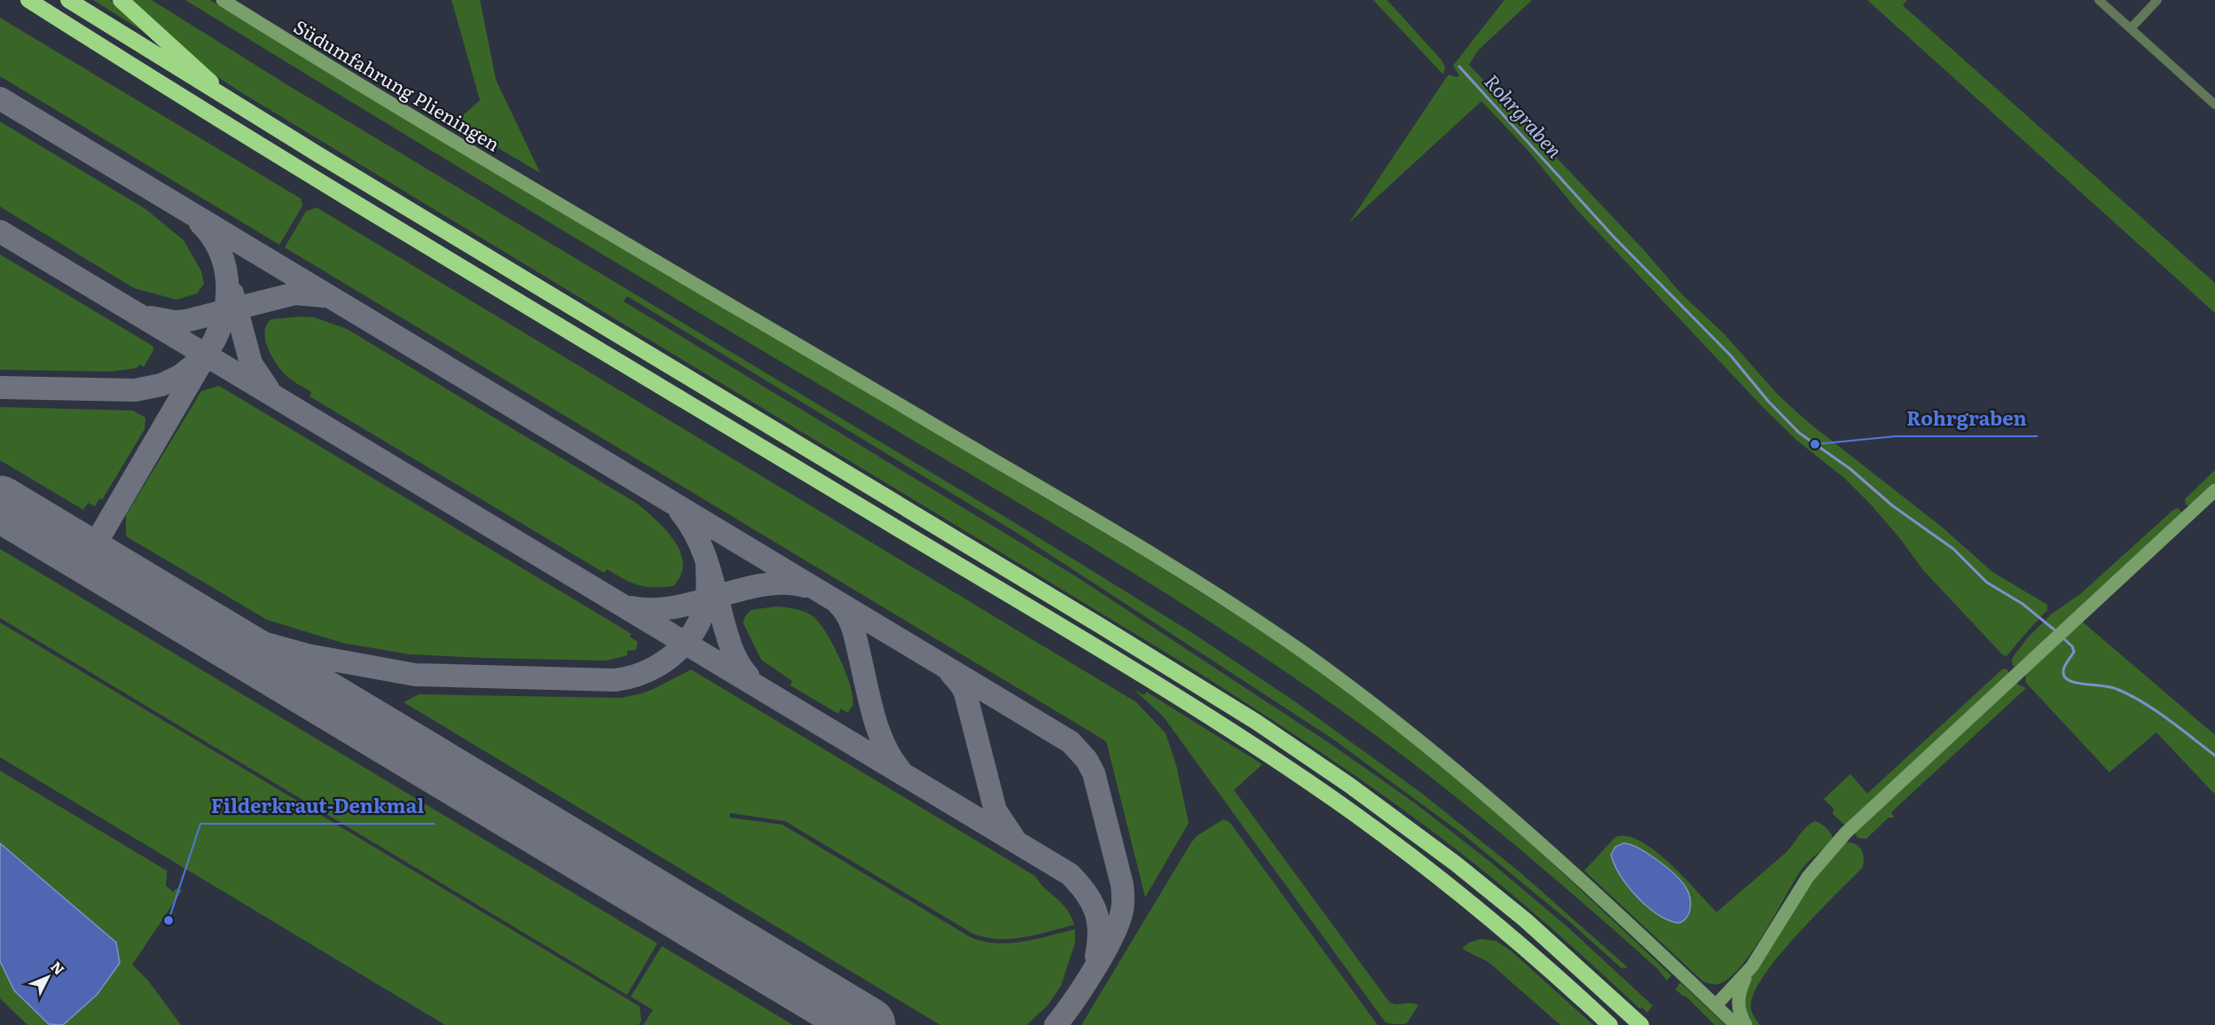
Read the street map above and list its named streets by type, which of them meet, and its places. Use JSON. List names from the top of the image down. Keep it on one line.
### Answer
{"streets":{"main road":["Südumfahrung Plieningen"]},"water":["Rohrgraben"],"places":["Rohrgraben","Filderkraut-Denkmal"],"north":"top right"}
